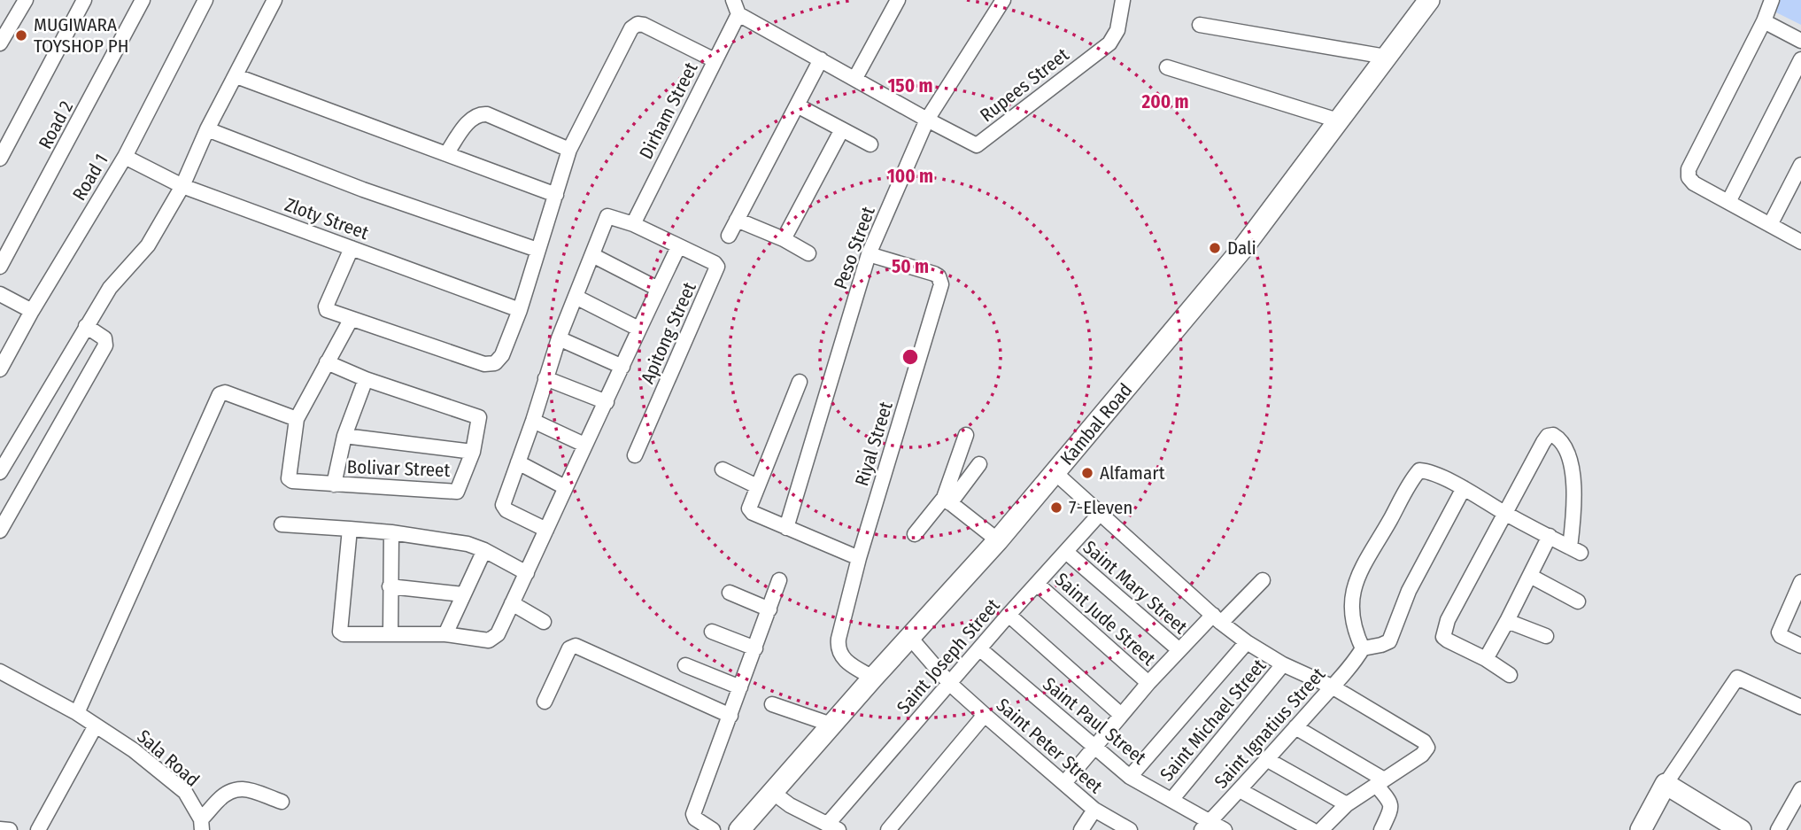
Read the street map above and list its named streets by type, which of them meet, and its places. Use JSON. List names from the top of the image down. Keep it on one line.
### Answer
{"streets":{"main road":["Kambal Road"],"street":["Rupees Street","Dirham Street","Road 2","Road 1","Zloty Street","Peso Street","Apitong Street","Riyal Street","Bolivar Street","Saint Mary Street","Saint Jude Street","Saint Joseph Street","Saint Michael Street","Saint Paul Street","Saint Ignatius Street","Saint Peter Street","Sala Road"]},"crossings":[["Rupees Street","Dirham Street"],["Rupees Street","Peso Street"],["Road 1","Zloty Street"],["Peso Street","Riyal Street"],["Kambal Road","Riyal Street"],["Kambal Road","Saint Peter Street"],["Saint Mary Street","Saint Joseph Street"],["Saint Jude Street","Saint Joseph Street"],["Saint Joseph Street","Saint Paul Street"],["Saint Joseph Street","Saint Peter Street"],["Saint Michael Street","Saint Paul Street"],["Saint Paul Street","Saint Ignatius Street"]],"places":["MUGIWARA TOYSHOP PH","Dali","Alfamart","7-Eleven"],"rings":["150 m","200 m","100 m","50 m"]}
